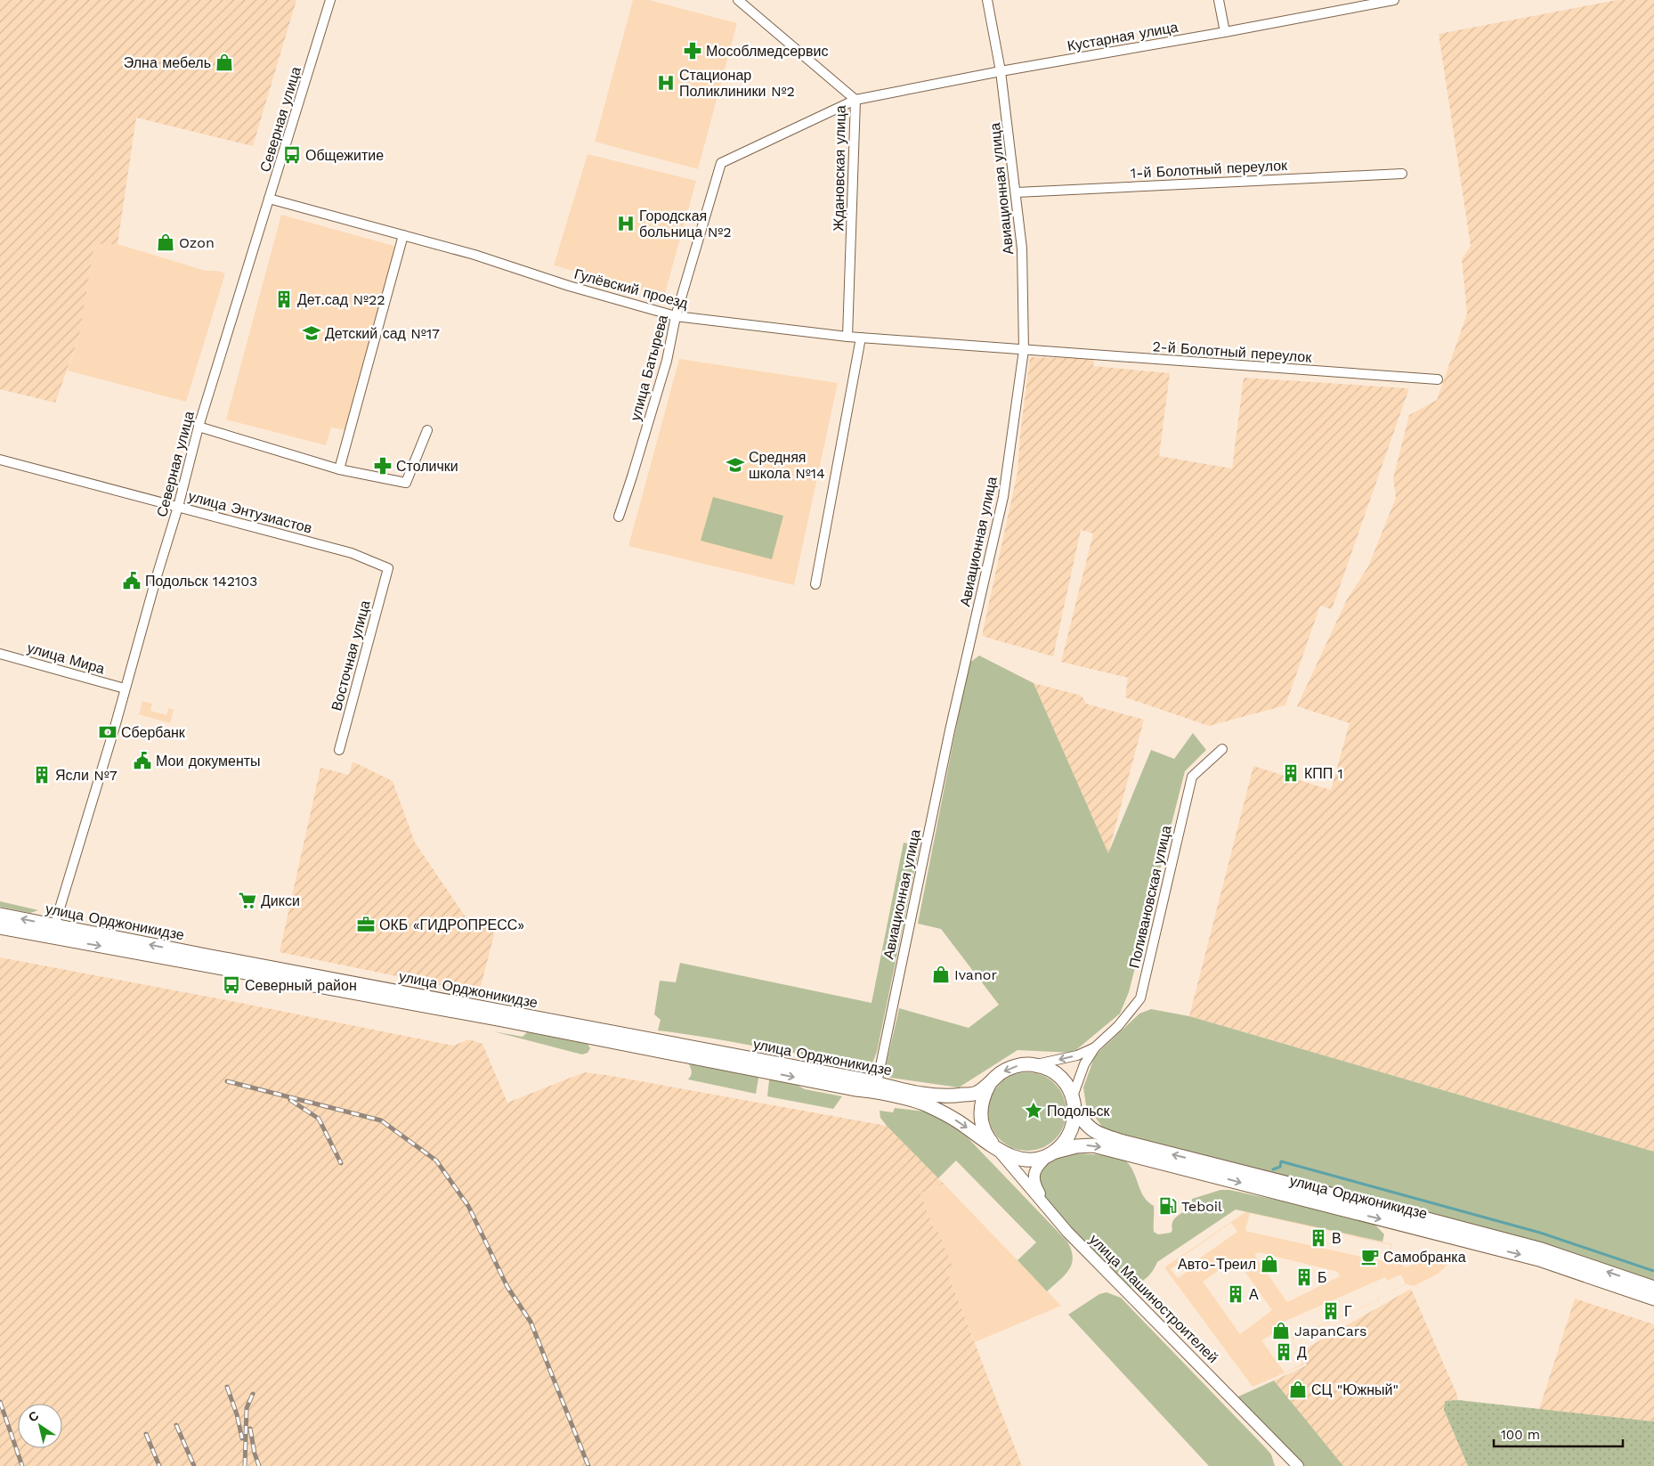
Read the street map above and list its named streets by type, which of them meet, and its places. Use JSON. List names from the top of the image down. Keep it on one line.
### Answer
{"streets":{"main road":["улица Орджоникидзе"],"street":["Кустарная улица","Северная улица","Ждановская улица","1-й Болотный переулок","Авиационная улица","Гулёвский проезд","2-й Болотный переулок","улица Батырева","улица Энтузиастов","Восточная улица","улица Мира","Поливановская улица","улица Машиностроителей"]},"crossings":[["Кустарная улица","Ждановская улица"],["Кустарная улица","Авиационная улица"],["Кустарная улица","улица Батырева"],["Северная улица","Гулёвский проезд"],["Северная улица","улица Энтузиастов"],["Северная улица","улица Мира"],["Северная улица","улица Орджоникидзе"],["Ждановская улица","Гулёвский проезд"],["Ждановская улица","улица Батырева"],["1-й Болотный переулок","Авиационная улица"],["Авиационная улица","Гулёвский проезд"],["Авиационная улица","2-й Болотный переулок"],["Авиационная улица","улица Орджоникидзе"],["Гулёвский проезд","2-й Болотный переулок"],["Гулёвский проезд","улица Батырева"],["улица Энтузиастов","Восточная улица"],["улица Орджоникидзе","улица Машиностроителей"]],"places":{"pharmacy":["Мособлмедсервис","Столички"],"shop":["Элна мебель","Ozon","Ivanor","Авто-Треил","JapanCars","СЦ \"Южный\""],"hospital":["Стационар Поликлиники №2","Городская больница №2"],"bus stop":["Общежитие","Северный район"],"building":["Дет.сад №22","КПП 1","Ясли №7","В","Б","А","Г","Д"],"school or university":["Детский сад №17","Средняя школа №14"],"public building":["Подольск 142103","Мои документы"],"bank":["Сбербанк"],"supermarket":["Дикси"],"office":["ОКБ «ГИДРОПРЕСС»"],"place":["Подольск"],"fuel station":["Teboil"],"cafe":["Самобранка"]},"scale_bar":"100 m","north":"top left"}
